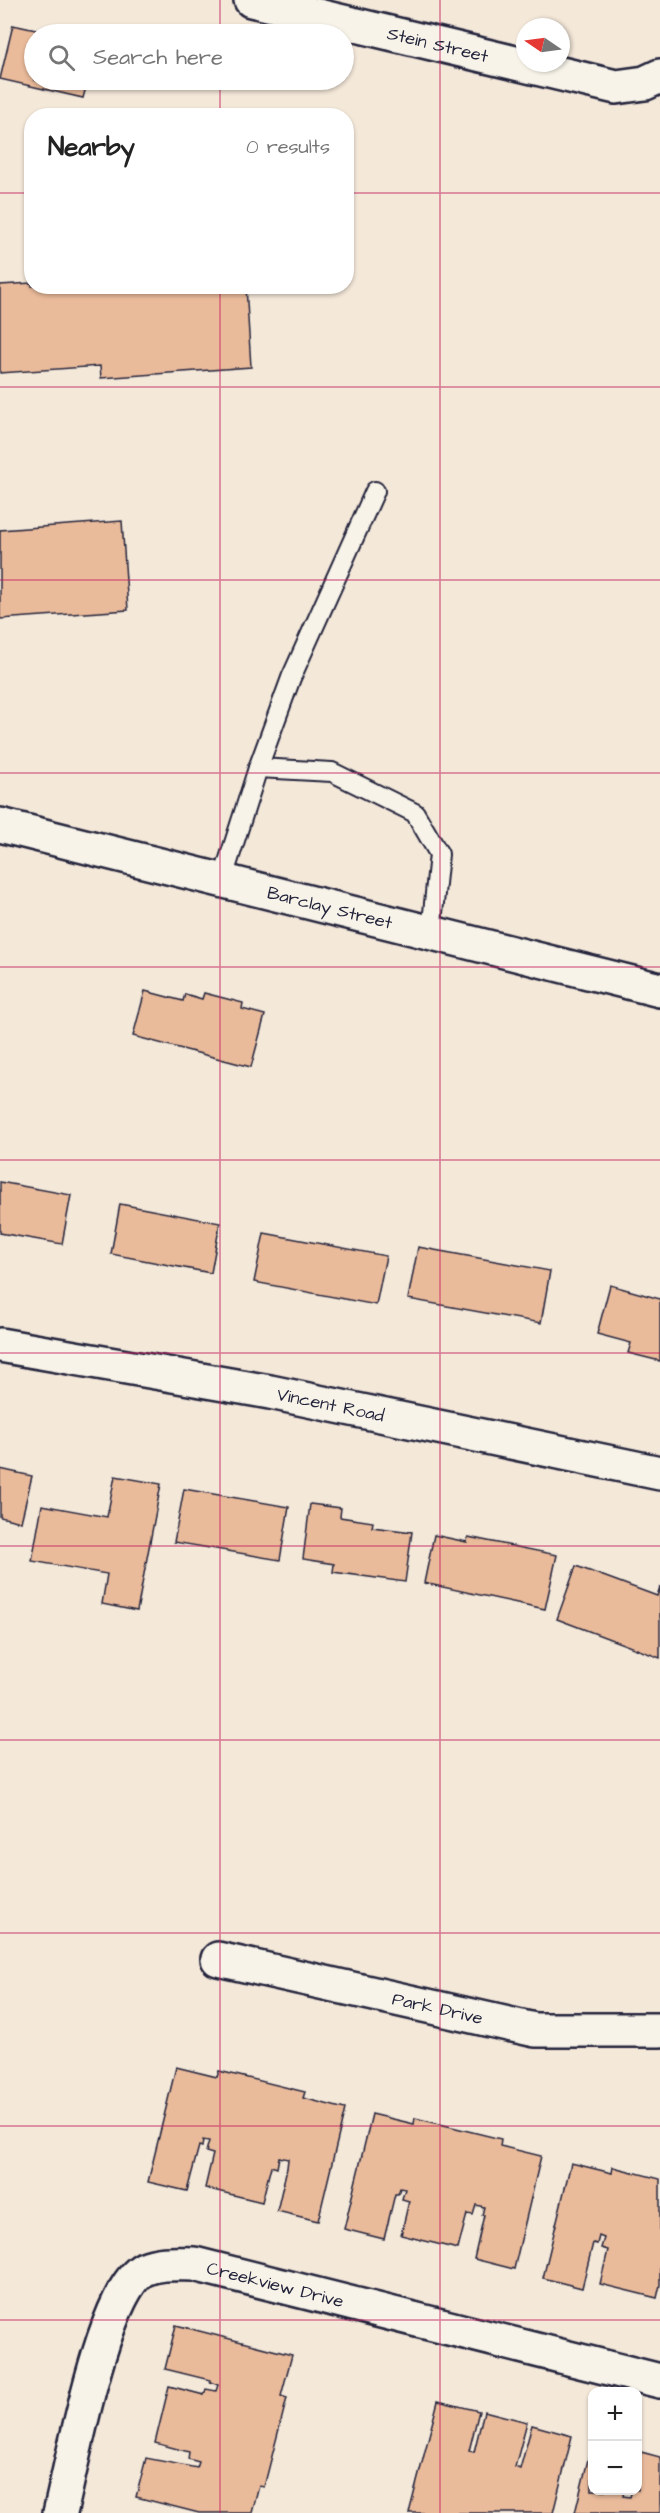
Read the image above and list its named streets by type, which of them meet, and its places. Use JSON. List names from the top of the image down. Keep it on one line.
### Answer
{"streets":{"street":["Stein Street","Barclay Street","Vincent Road","Park Drive","Creekview Drive"]},"north":"left","page":{"search":"Search here","heading":["Nearby","0 results"],"map_buttons":["+","−"]}}
